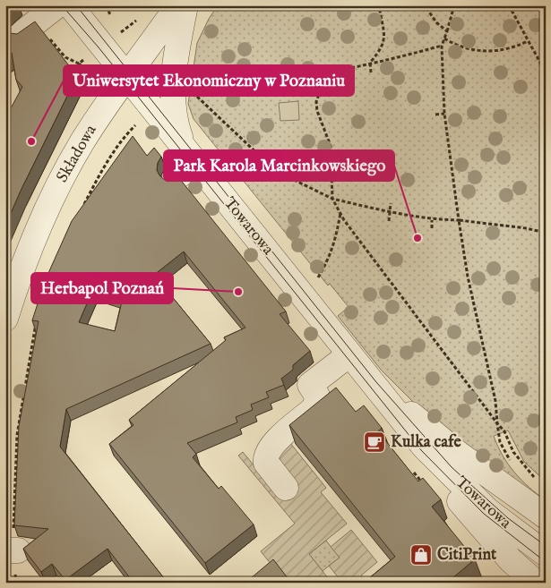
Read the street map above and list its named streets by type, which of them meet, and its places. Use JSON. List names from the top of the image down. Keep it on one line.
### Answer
{"streets":{"street":["Składowa","Towarowa"]},"crossings":[["Składowa","Towarowa"]],"places":{"other":["Uniwersytet Ekonomiczny w Poznaniu","Park Karola Marcinkowskiego","Herbapol Poznań"],"cafe":["Kulka cafe"],"shop":["CitiPrint"]}}
